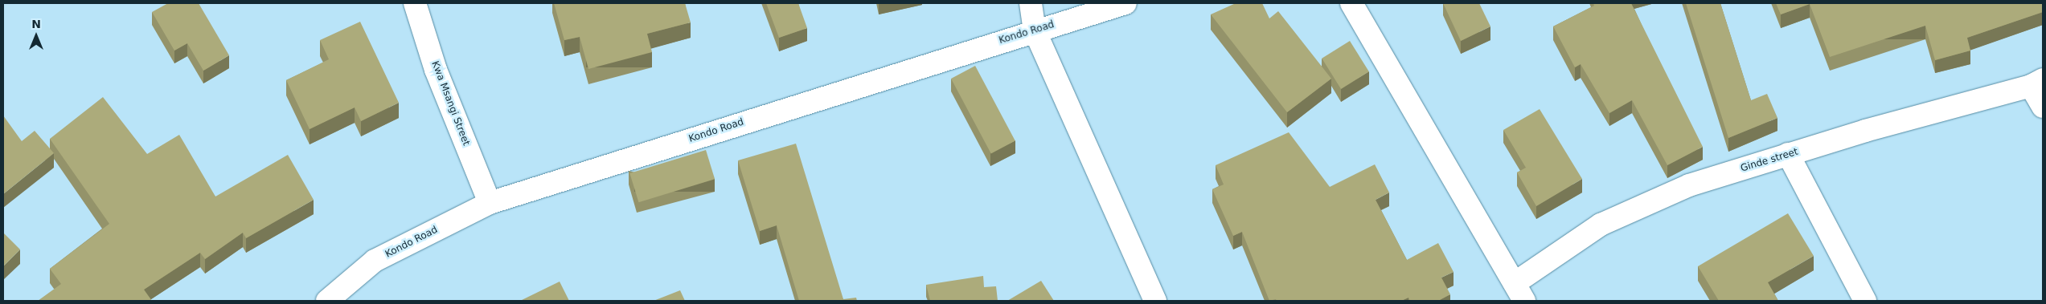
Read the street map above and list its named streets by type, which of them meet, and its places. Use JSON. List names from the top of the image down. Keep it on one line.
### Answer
{"streets":{"street":["Kondo Road","Kwa Msangi Street","Ginde street"]},"crossings":[["Kondo Road","Kwa Msangi Street"]],"north":"top"}
